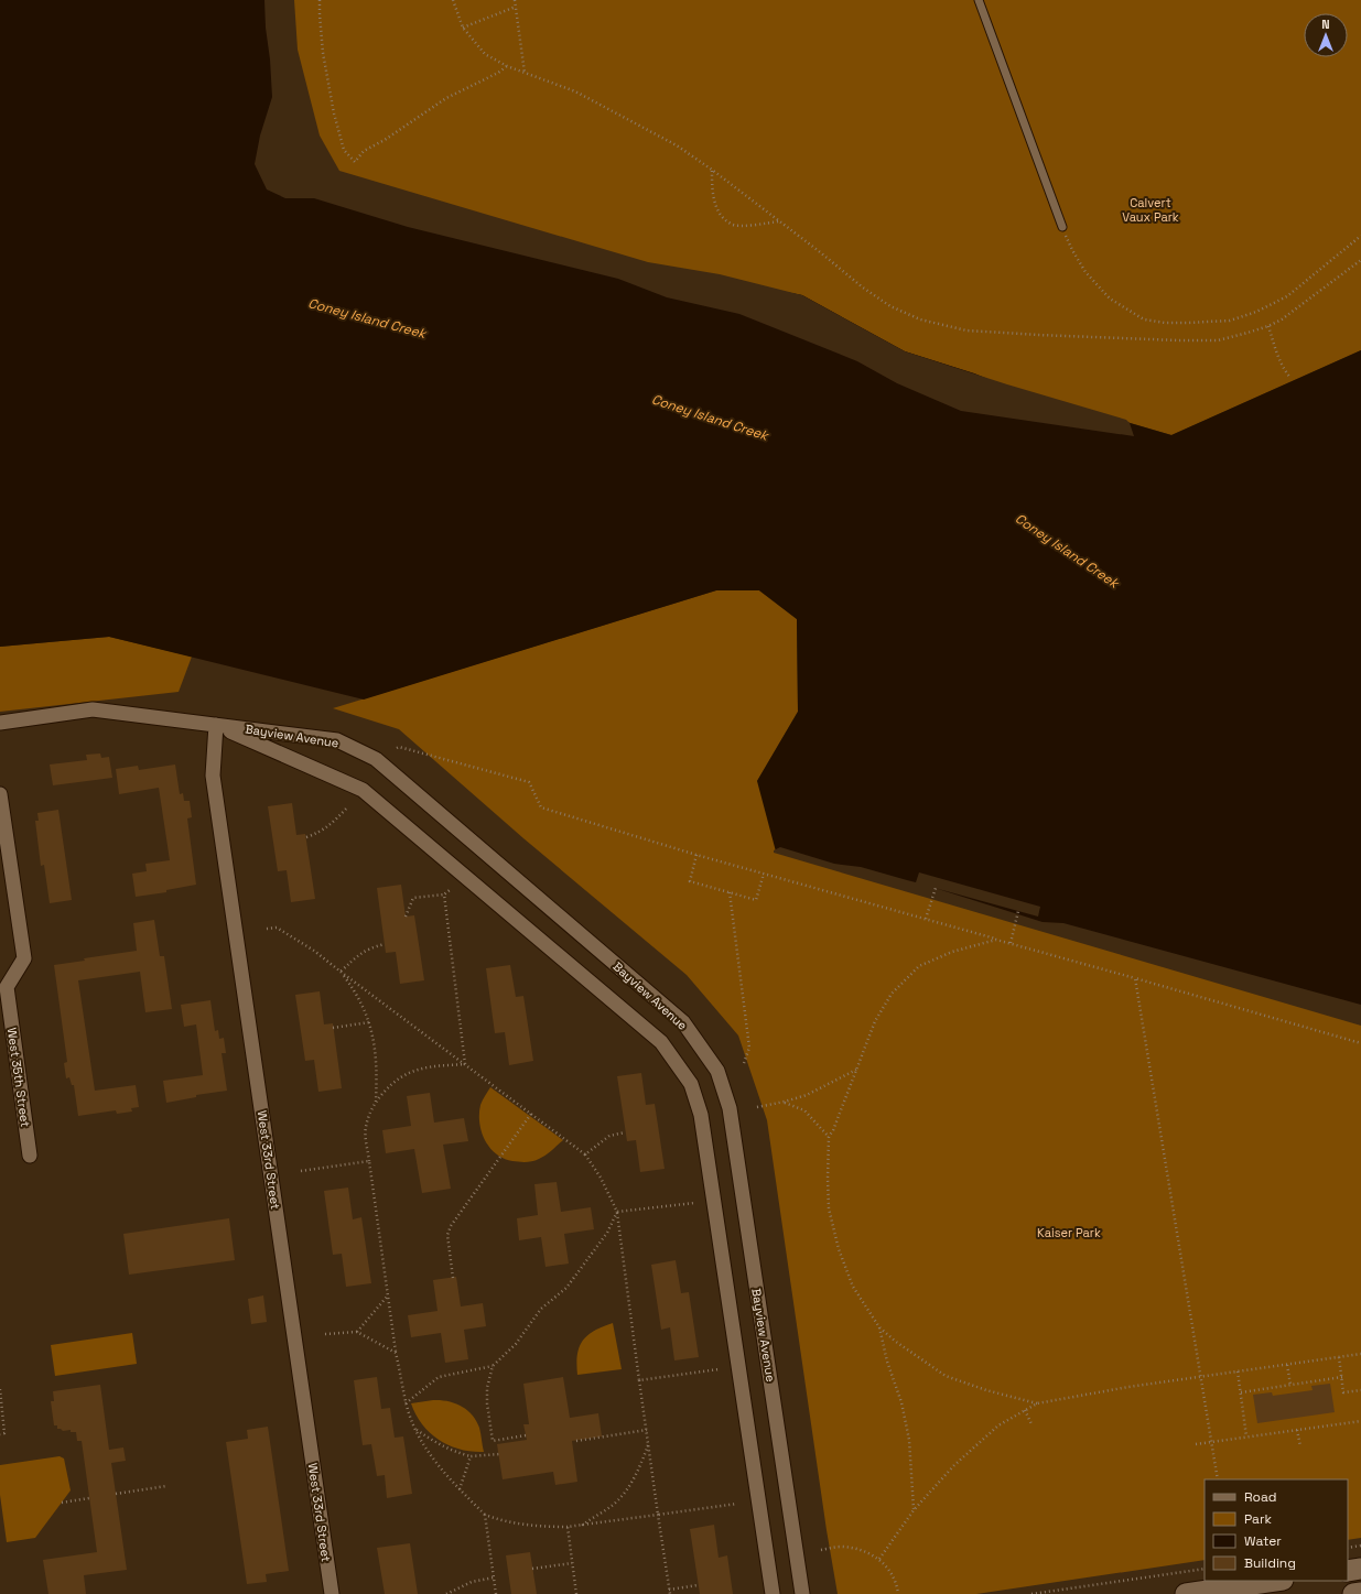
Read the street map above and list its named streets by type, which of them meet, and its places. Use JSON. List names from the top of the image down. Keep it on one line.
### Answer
{"streets":{"street":["Bayview Avenue","West 35th Street","West 33rd Street"]},"crossings":[["Bayview Avenue","West 33rd Street"]],"water":["Coney Island Creek"],"parks":["Calvert Vaux Park","Kaiser Park"],"legend":["Road","Park","Water","Building"],"north":"top"}
